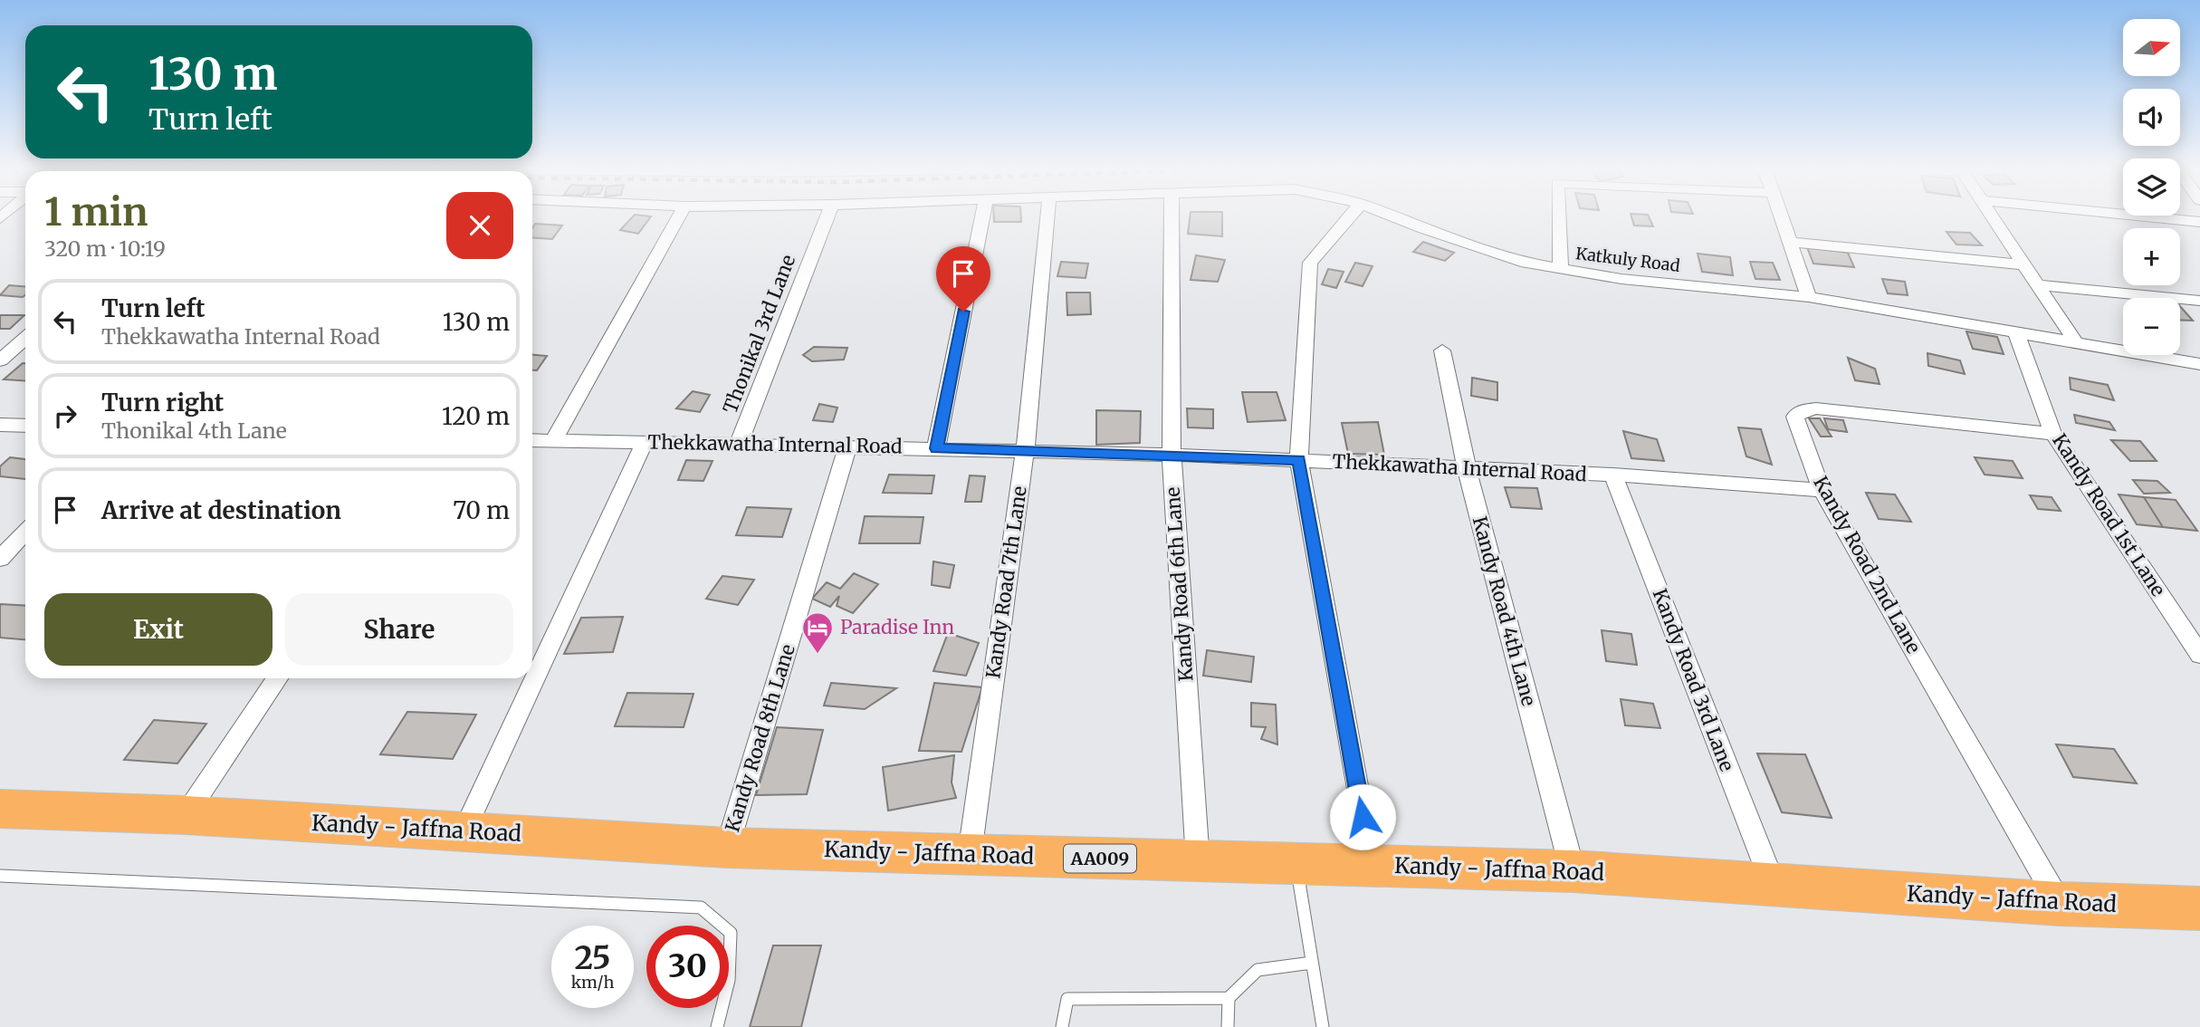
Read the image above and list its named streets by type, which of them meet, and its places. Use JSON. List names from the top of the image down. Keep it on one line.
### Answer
{"streets":{"highway":["Kandy - Jaffna Road","AA009"],"street":["Katkuly Road","Thonikal 3rd Lane","Thekkawatha Internal Road","Kandy Road 1st Lane","Kandy Road 2nd Lane","Kandy Road 7th Lane","Kandy Road 6th Lane","Kandy Road 4th Lane","Kandy Road 3rd Lane","Kandy Road 8th Lane"]},"crossings":[["Katkuly Road","Kandy Road 1st Lane"],["Thonikal 3rd Lane","Thekkawatha Internal Road"],["Thekkawatha Internal Road","Kandy Road 2nd Lane"],["Thekkawatha Internal Road","Kandy Road 7th Lane"],["Thekkawatha Internal Road","Kandy Road 6th Lane"],["Thekkawatha Internal Road","Kandy Road 4th Lane"],["Thekkawatha Internal Road","Kandy Road 3rd Lane"],["Thekkawatha Internal Road","Kandy Road 8th Lane"],["Kandy Road 1st Lane","Kandy Road 2nd Lane"],["Kandy Road 2nd Lane","Kandy - Jaffna Road"],["Kandy Road 7th Lane","Kandy - Jaffna Road"],["Kandy Road 6th Lane","Kandy - Jaffna Road"],["Kandy Road 4th Lane","Kandy - Jaffna Road"],["Kandy Road 3rd Lane","Kandy - Jaffna Road"],["Kandy Road 8th Lane","Kandy - Jaffna Road"]],"places":{"hotel":["Paradise Inn"]},"north":"right","page":{"map_buttons":["+","−"],"turn":["130 m","Turn left"],"heading":["1 min","320 m · 10:19"],"list":[{"name":"Turn left","note":"Thekkawatha Internal Road","value":"130 m"},{"name":"Turn right","note":"Thonikal 4th Lane","value":"120 m"},{"name":"Arrive at destination","value":"70 m"}],"buttons":["Exit","Share"],"speed":"25 km/h","limit":"30"}}
